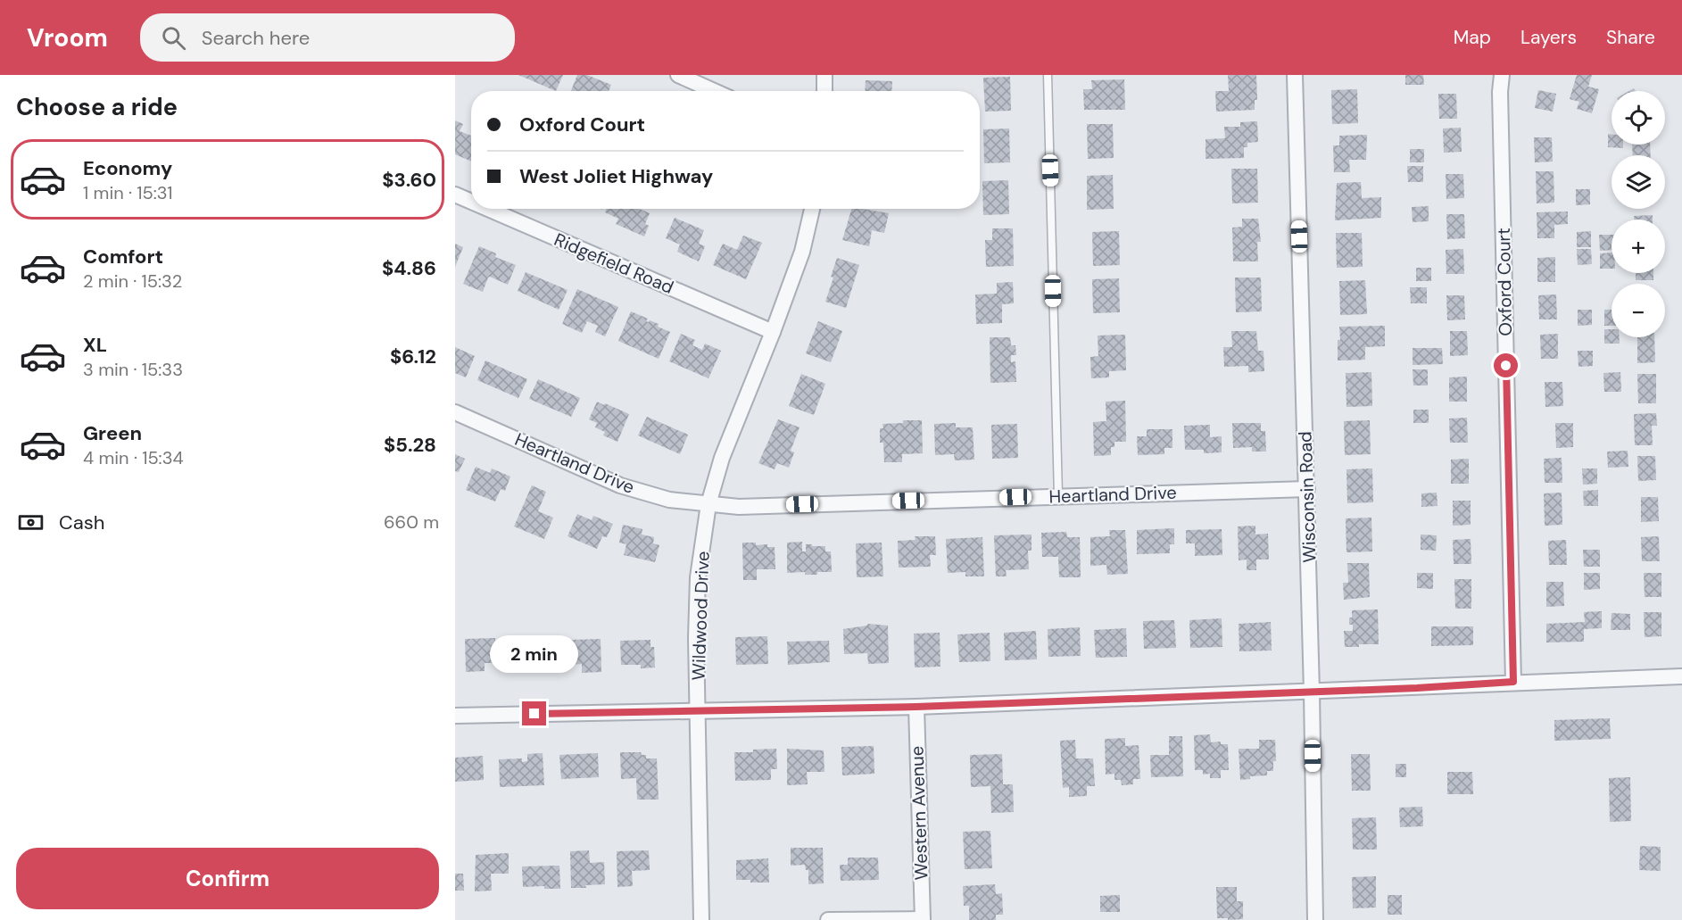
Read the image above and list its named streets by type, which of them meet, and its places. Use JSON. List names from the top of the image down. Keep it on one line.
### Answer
{"streets":{"street":["Ridgefield Road","Oxford Court","Heartland Drive","Wisconsin Road","Wildwood Drive","Western Avenue"]},"crossings":[["Ridgefield Road","Wildwood Drive"],["Heartland Drive","Wisconsin Road"],["Heartland Drive","Wildwood Drive"]],"page":{"header":"Vroom","search":"Search here","nav":["Map","Layers","Share"],"heading":"Choose a ride","map_buttons":["+","−"],"banner":["Oxford Court","West Joliet Highway"],"list":[{"name":"Economy","note":"1 min · 15:31","value":"$3.60"},{"name":"Comfort","note":"2 min · 15:32","value":"$4.86"},{"name":"XL","note":"3 min · 15:33","value":"$6.12"},{"name":"Green","note":"4 min · 15:34","value":"$5.28"}],"pay":["Cash","660 m"],"bubble":"2 min","buttons":"Confirm"}}
